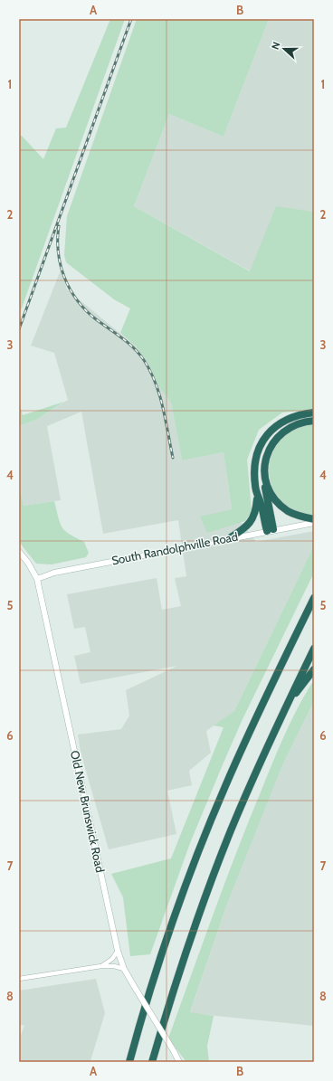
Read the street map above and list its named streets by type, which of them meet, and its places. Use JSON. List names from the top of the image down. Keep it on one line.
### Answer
{"streets":{"main road":["South Randolphville Road","Old New Brunswick Road"]},"crossings":[["South Randolphville Road","Old New Brunswick Road"]],"north":"left","grid":{"columns":["A","B"],"rows":["1","2","3","4","5","6","7","8"]}}
